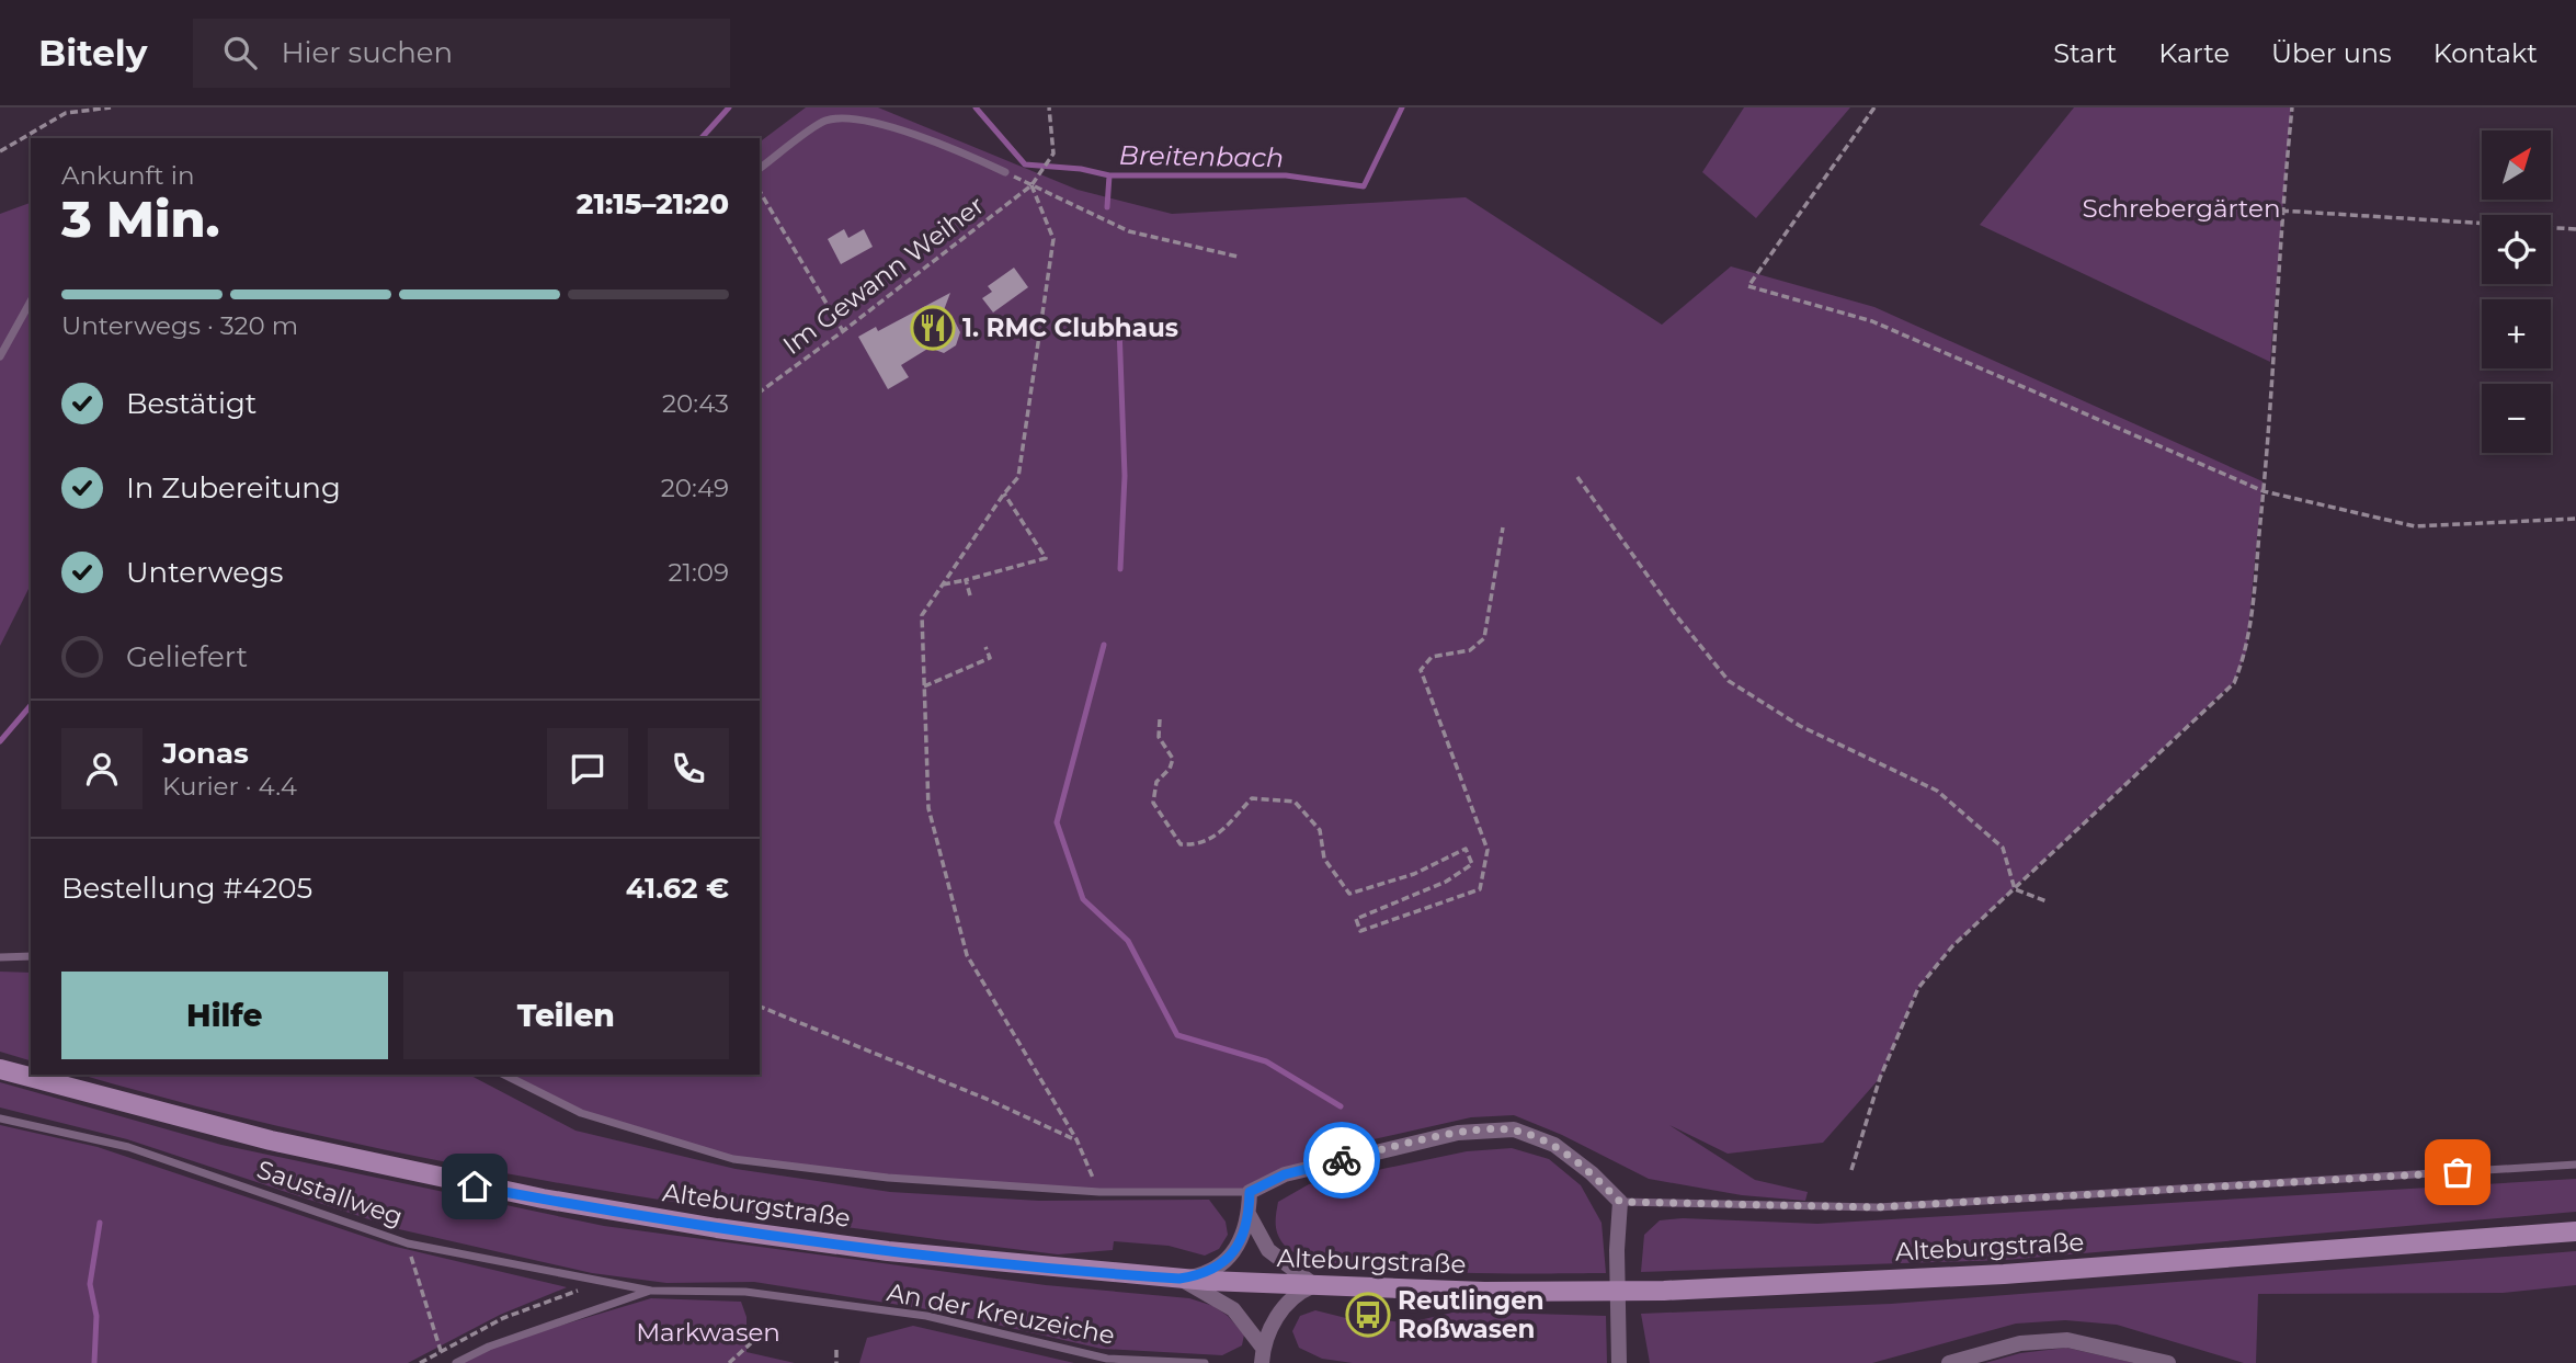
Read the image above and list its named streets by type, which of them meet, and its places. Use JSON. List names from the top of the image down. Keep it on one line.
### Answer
{"streets":{"main road":["Alteburgstraße"],"lane":["Saustallweg","An der Kreuzeiche"],"path":["Im Gewann Weiher"]},"crossings":[["Saustallweg","An der Kreuzeiche"]],"water":["Breitenbach"],"parks":["Schrebergärten","Markwasen"],"places":{"restaurant":["1. RMC Clubhaus"],"bus stop":["Reutlingen Roßwasen"]},"north":"top right","page":{"header":"Bitely","search":"Hier suchen","nav":["Start","Karte","Über uns","Kontakt"],"map_buttons":["+","−"],"heading":["3 Min.","Ankunft in","21:15–21:20"],"panel":["Jonas","Kurier · 4.4","Bestellung #4205","41.62 €"],"bar":"Unterwegs · 320 m","list":[["Bestätigt","20:43"],["In Zubereitung","20:49"],["Unterwegs","21:09"],"Geliefert"],"buttons":["Hilfe","Teilen"]}}
